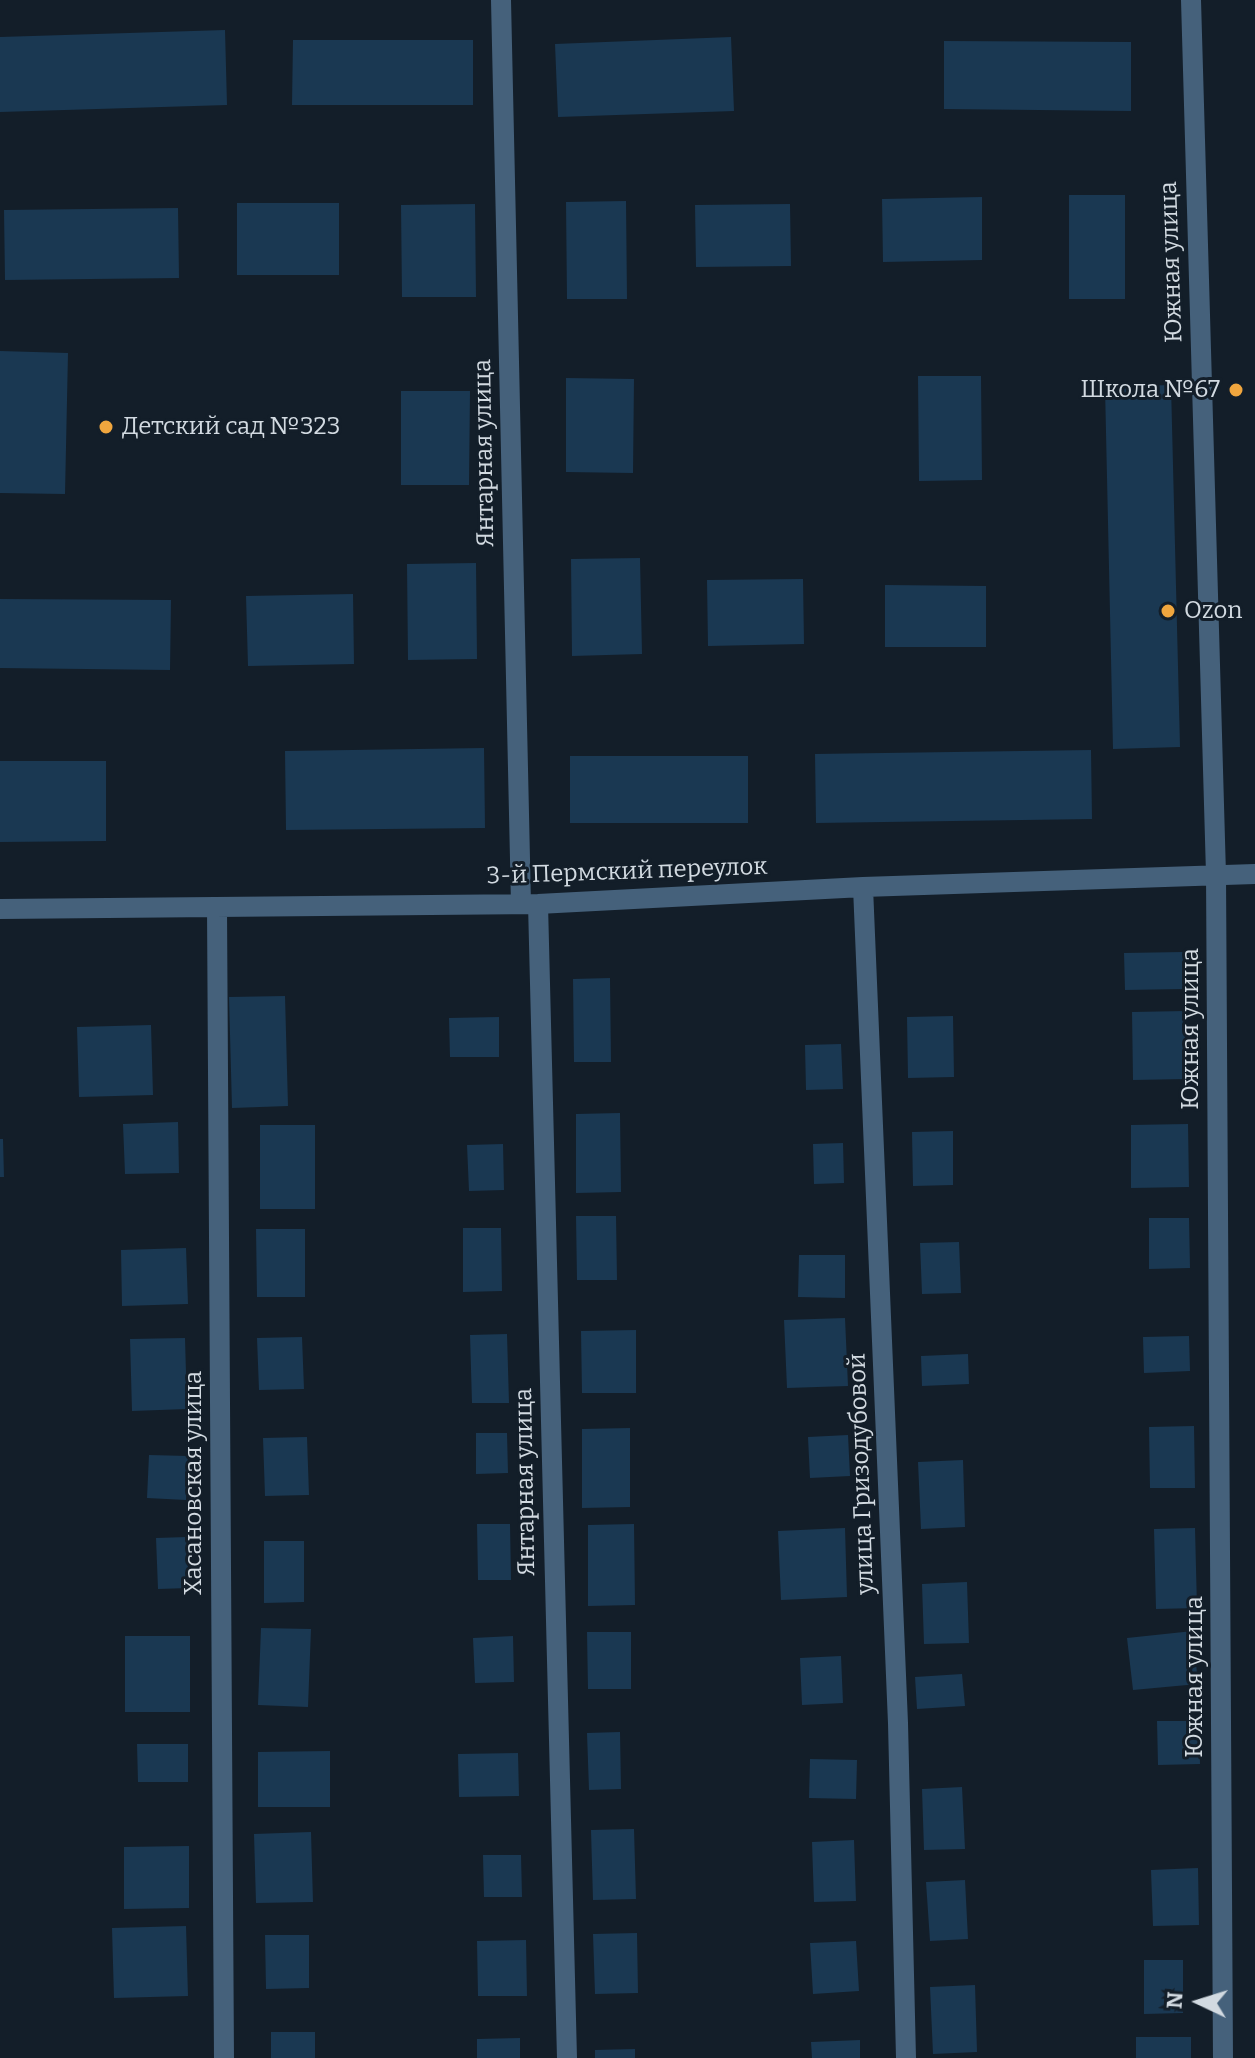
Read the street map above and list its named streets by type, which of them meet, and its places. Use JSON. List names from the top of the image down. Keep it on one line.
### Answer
{"streets":{"street":["Южная улица","Янтарная улица","3-й Пермский переулок","улица Гризодубовой","Хасановская улица"]},"crossings":[["Южная улица","3-й Пермский переулок"],["Янтарная улица","3-й Пермский переулок"],["3-й Пермский переулок","улица Гризодубовой"],["3-й Пермский переулок","Хасановская улица"]],"places":["Школа №67","Детский сад №323","Ozon"],"north":"left"}
